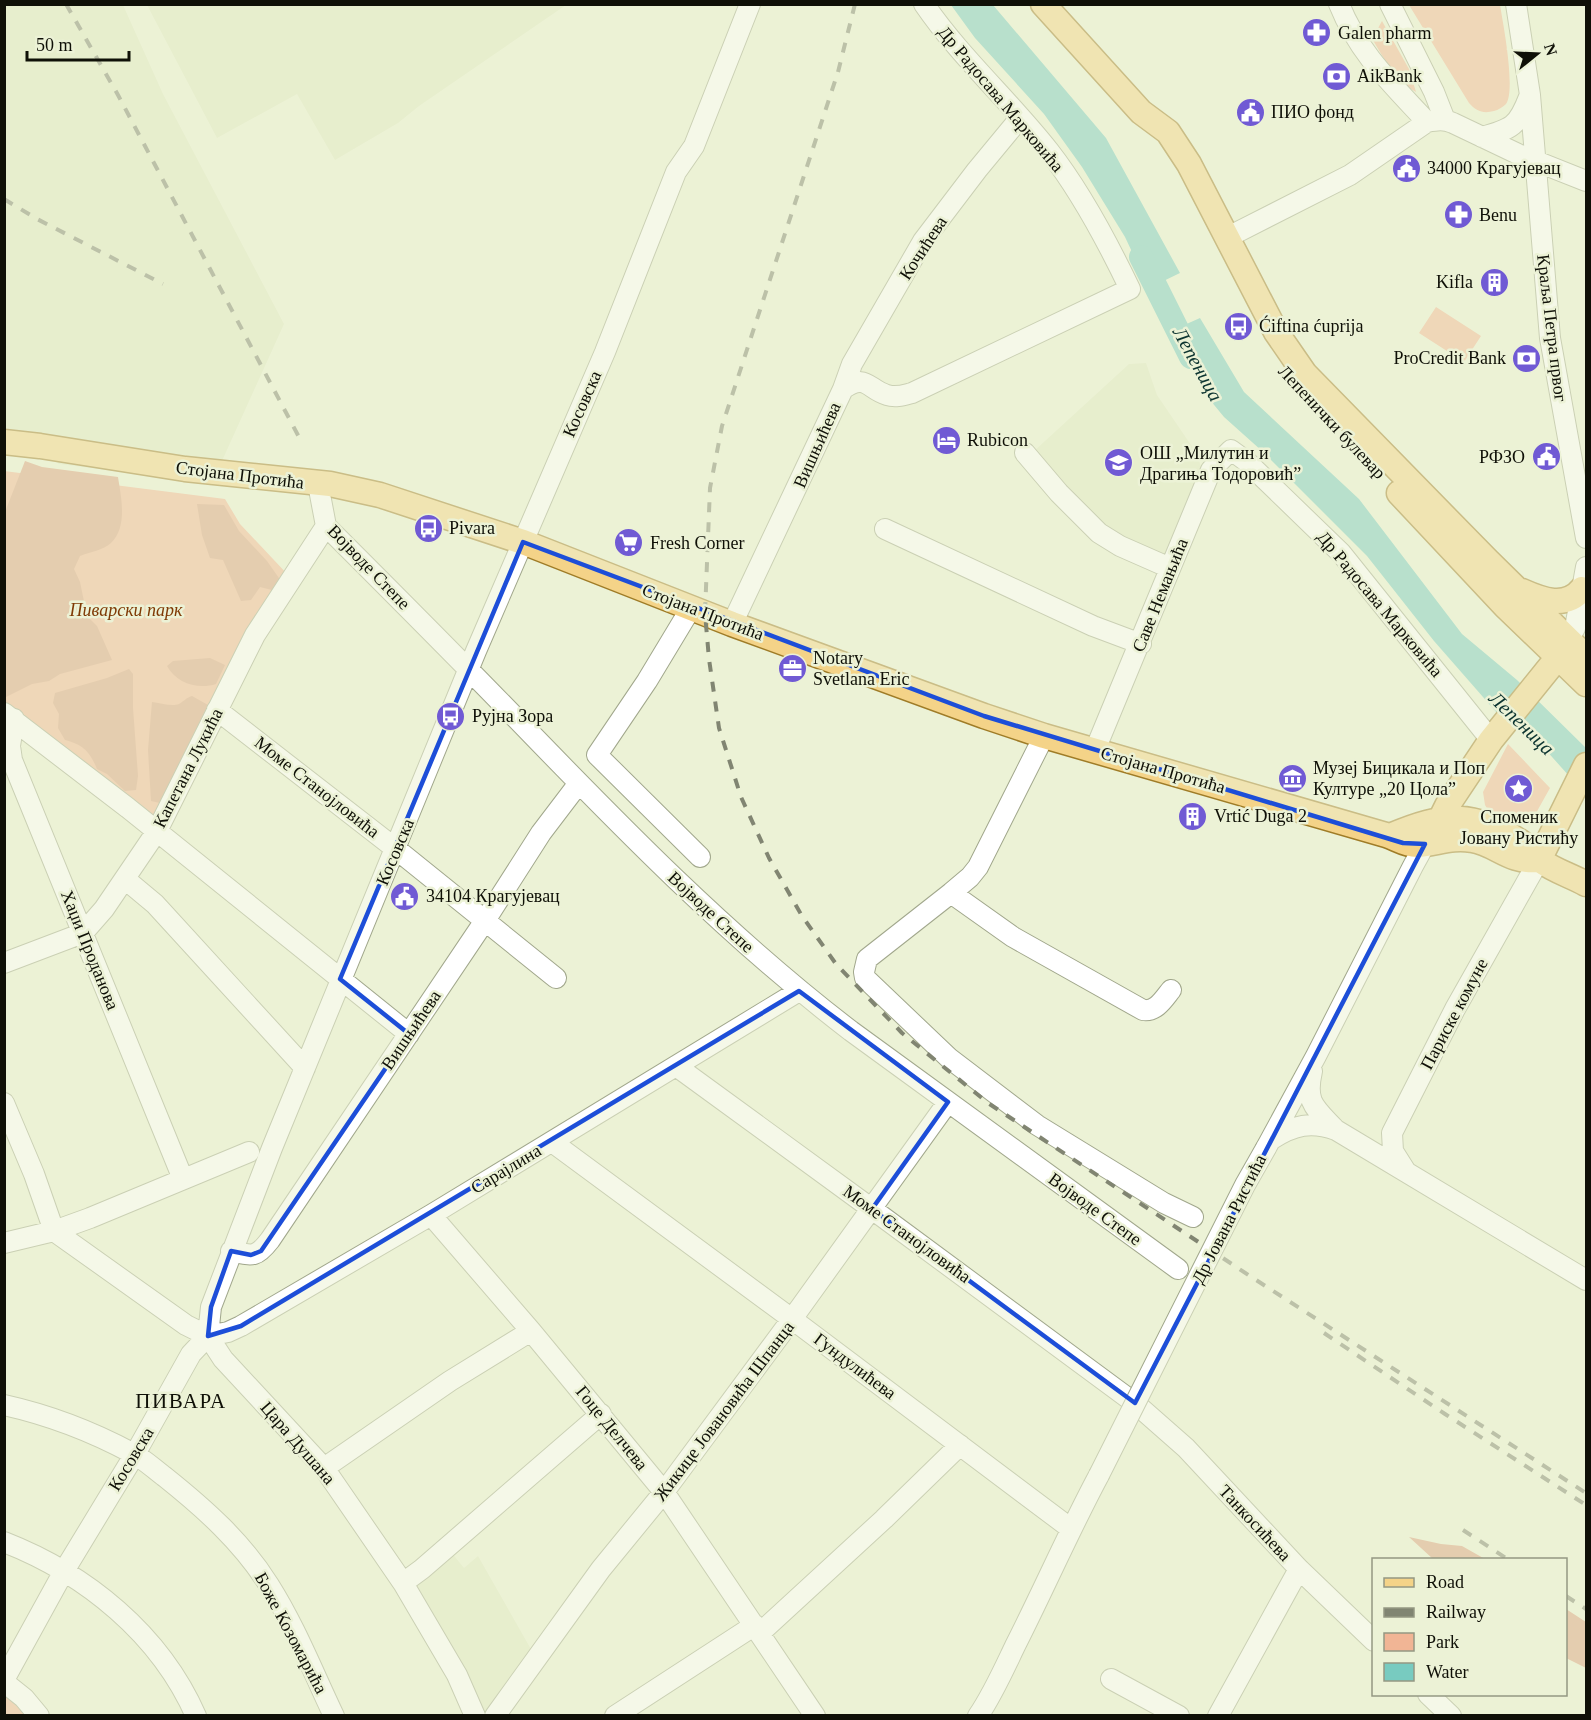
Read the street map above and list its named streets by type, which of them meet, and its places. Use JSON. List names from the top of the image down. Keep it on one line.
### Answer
{"streets":{"main road":["Лепенички булевар","Стојана Протића","Др Јована Ристића"],"street":["Др Радосава Марковића","Кочићева","Краља Петра првог","Косовска","Вишњићева","Војводе Степе","Саве Немањића","Капетана Лукића","Моме Станојловића","Хаџи Проданова","Париске комуне","Сарајлина","Гундулићева","Жикице Јовановића Шпанца","Гоце Делчева","Цара Душана","Танкосићева","Боже Козомарића"]},"crossings":[["Др Радосава Марковића","Кочићева"],["Др Радосава Марковића","Вишњићева"],["Др Радосава Марковића","Саве Немањића"],["Др Радосава Марковића","Др Јована Ристића"],["Кочићева","Вишњићева"],["Косовска","Вишњићева"],["Косовска","Стојана Протића"],["Косовска","Војводе Степе"],["Косовска","Моме Станојловића"],["Косовска","Сарајлина"],["Косовска","Цара Душана"],["Косовска","Боже Козомарића"],["Лепенички булевар","Др Јована Ристића"],["Вишњићева","Стојана Протића"],["Вишњићева","Војводе Степе"],["Вишњићева","Моме Станојловића"],["Стојана Протића","Војводе Степе"],["Стојана Протића","Саве Немањића"],["Стојана Протића","Др Јована Ристића"],["Војводе Степе","Капетана Лукића"],["Војводе Степе","Сарајлина"],["Војводе Степе","Жикице Јовановића Шпанца"],["Капетана Лукића","Моме Станојловића"],["Капетана Лукића","Хаџи Проданова"],["Моме Станојловића","Сарајлина"],["Моме Станојловића","Жикице Јовановића Шпанца"],["Моме Станојловића","Танкосићева"],["Сарајлина","Гундулићева"],["Сарајлина","Гоце Делчева"],["Сарајлина","Цара Душана"],["Др Јована Ристића","Гундулићева"],["Гундулићева","Жикице Јовановића Шпанца"],["Жикице Јовановића Шпанца","Гоце Делчева"]],"districts":["ПИВАРА"],"water":["Лепеница"],"parks":["Пиварски парк"],"places":{"pharmacy":["Galen pharm","Benu"],"bank":["AikBank","ProCredit Bank"],"public building":["ПИО фонд","34000 Крагујевац","РФЗО","34104 Крагујевац"],"building":["Kifla","Vrtić Duga 2"],"bus stop":["Ćiftina ćuprija","Pivara","Рујна Зора"],"hotel":["Rubicon"],"school or university":["ОШ „Милутин и Драгиња Тодоровић”"],"supermarket":["Fresh Corner"],"office":["Notary Svetlana Eric"],"museum":["Музеј Бицикала и Поп Културе „20 Цола”"],"place":["Споменик Јовану Ристићу"]},"legend":["Road","Railway","Park","Water"],"scale_bar":"50 m","north":"right"}
